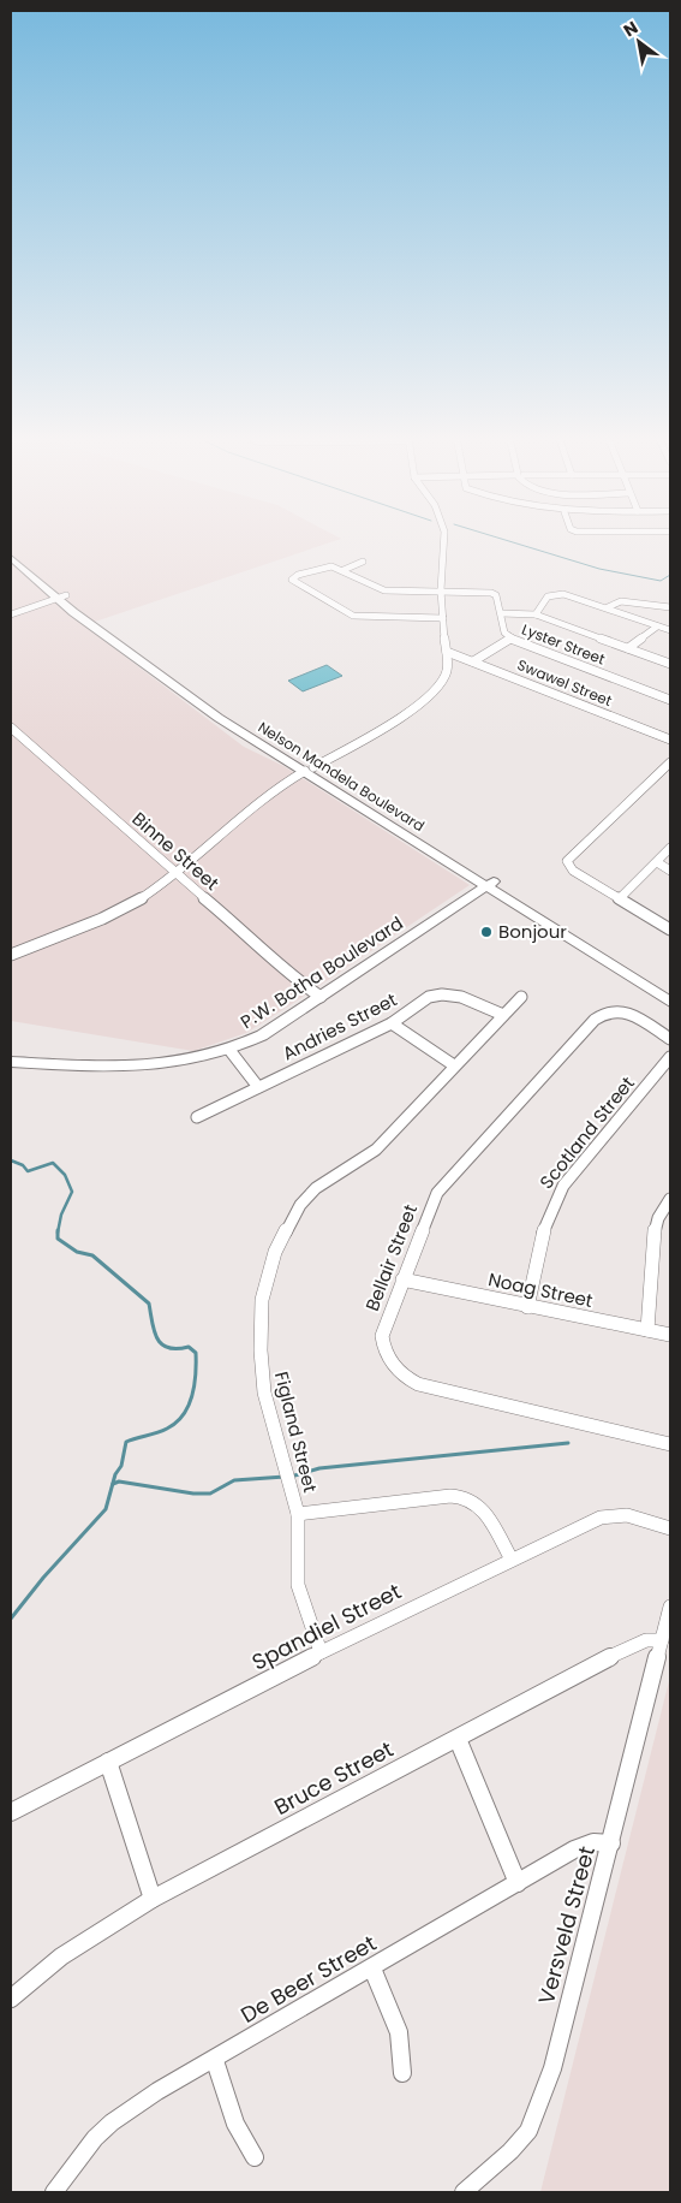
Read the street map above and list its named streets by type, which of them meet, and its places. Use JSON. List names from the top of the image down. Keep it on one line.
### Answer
{"streets":{"street":["Lyster Street","Swawel Street","Nelson Mandela Boulevard","Binne Street","P.W. Botha Boulevard","Andries Street","Scotland Street","Bellair Street","Noag Street","Figland Street","Spandiel Street","Bruce Street","Versveld Street","De Beer Street"]},"crossings":[["Nelson Mandela Boulevard","P.W. Botha Boulevard"],["Binne Street","P.W. Botha Boulevard"],["Andries Street","Figland Street"],["Scotland Street","Noag Street"],["Bellair Street","Noag Street"],["Figland Street","Spandiel Street"],["Bruce Street","Versveld Street"],["Versveld Street","De Beer Street"]],"places":["Bonjour"],"north":"top left"}
